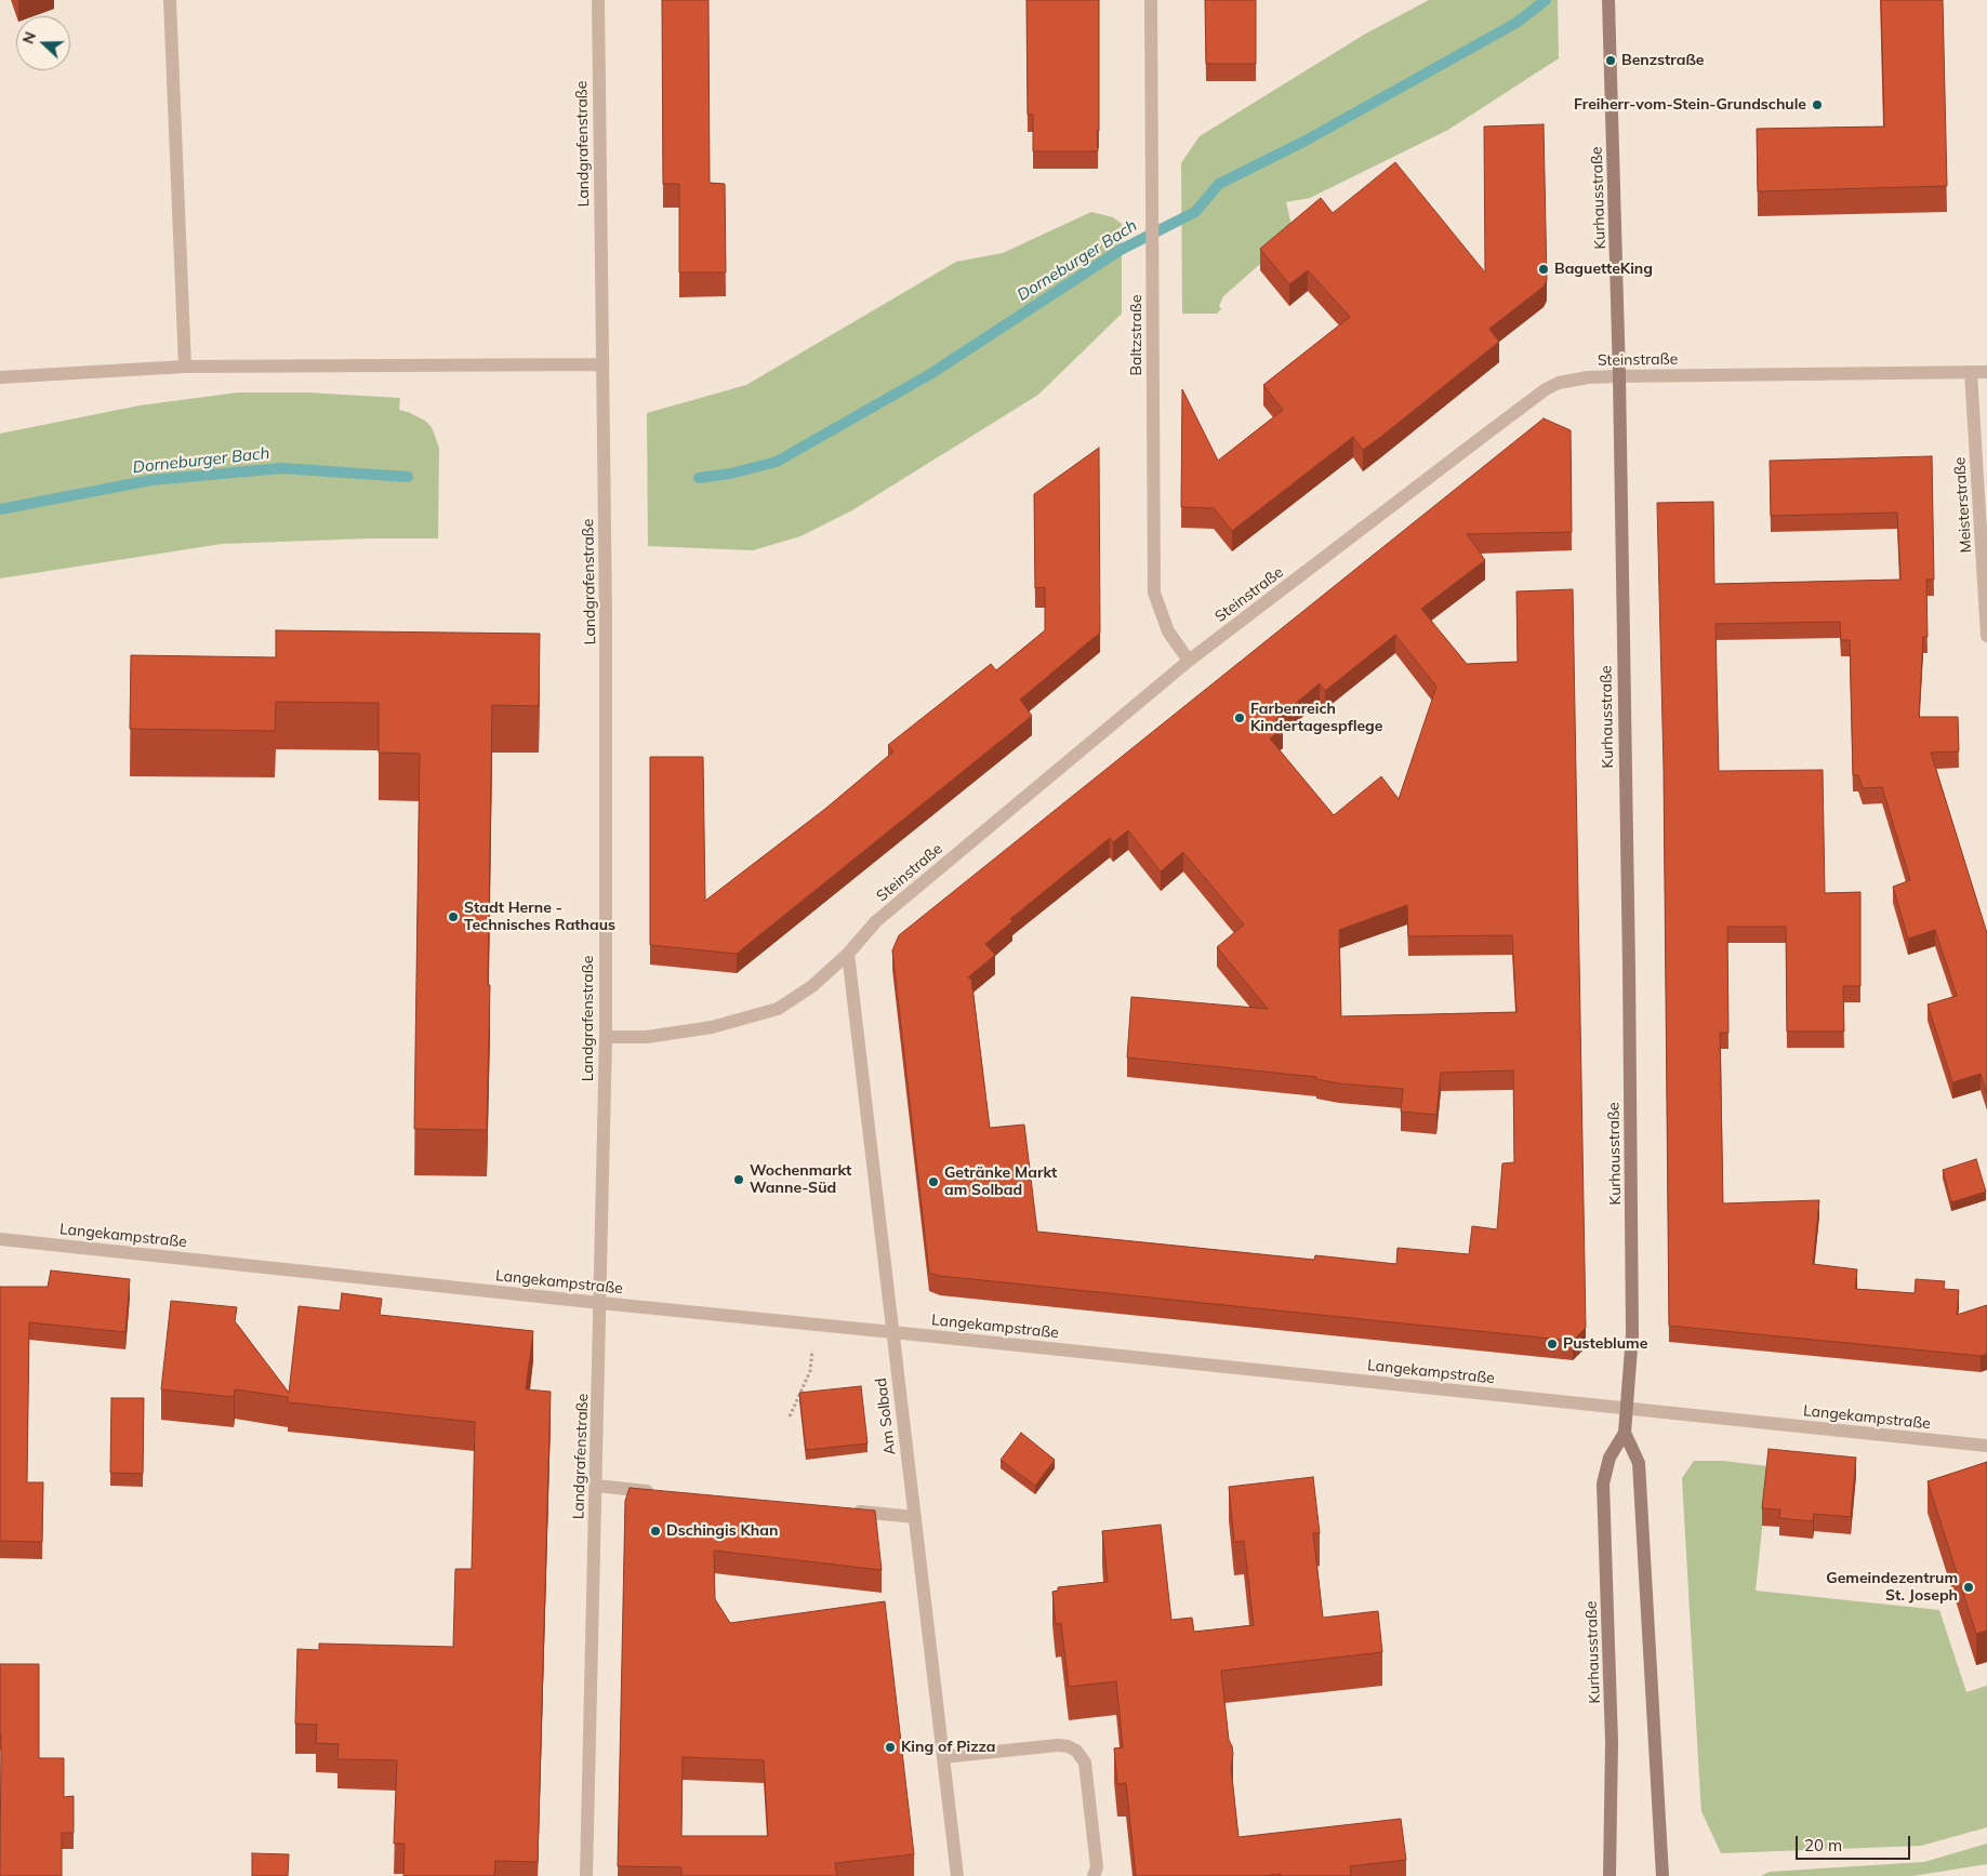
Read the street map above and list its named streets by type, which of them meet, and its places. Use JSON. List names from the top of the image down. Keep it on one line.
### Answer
{"streets":{"street":["Landgrafenstraße","Kurhausstraße","Baltzstraße","Steinstraße","Meisterstraße","Langekampstraße","Am Solbad"]},"crossings":[["Landgrafenstraße","Steinstraße"],["Landgrafenstraße","Langekampstraße"],["Kurhausstraße","Steinstraße"],["Kurhausstraße","Langekampstraße"],["Baltzstraße","Steinstraße"],["Steinstraße","Meisterstraße"],["Steinstraße","Am Solbad"],["Langekampstraße","Am Solbad"]],"water":["Dorneburger Bach"],"places":["Benzstraße","Freiherr-vom-Stein-Grundschule","BaguetteKing","Farbenreich Kindertagespflege","Stadt Herne - Technisches Rathaus","Wochenmarkt Wanne-Süd","Getränke Markt am Solbad","Pusteblume","Dschingis Khan","Gemeindezentrum St. Joseph","King of Pizza"],"scale_bar":"20 m","north":"left"}
